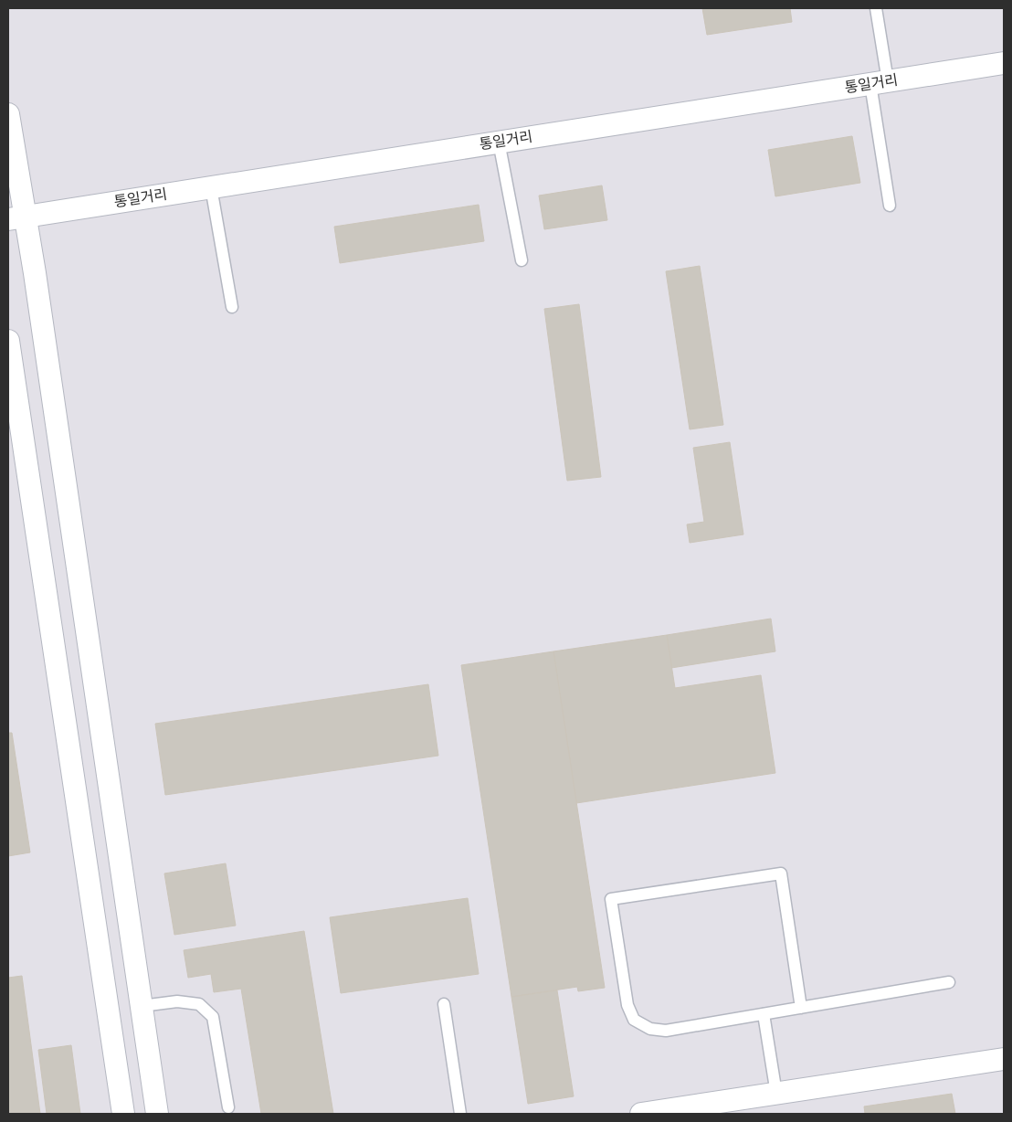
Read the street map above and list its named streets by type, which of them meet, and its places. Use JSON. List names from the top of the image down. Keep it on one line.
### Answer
{"streets":{"street":["통일거리"]}}
